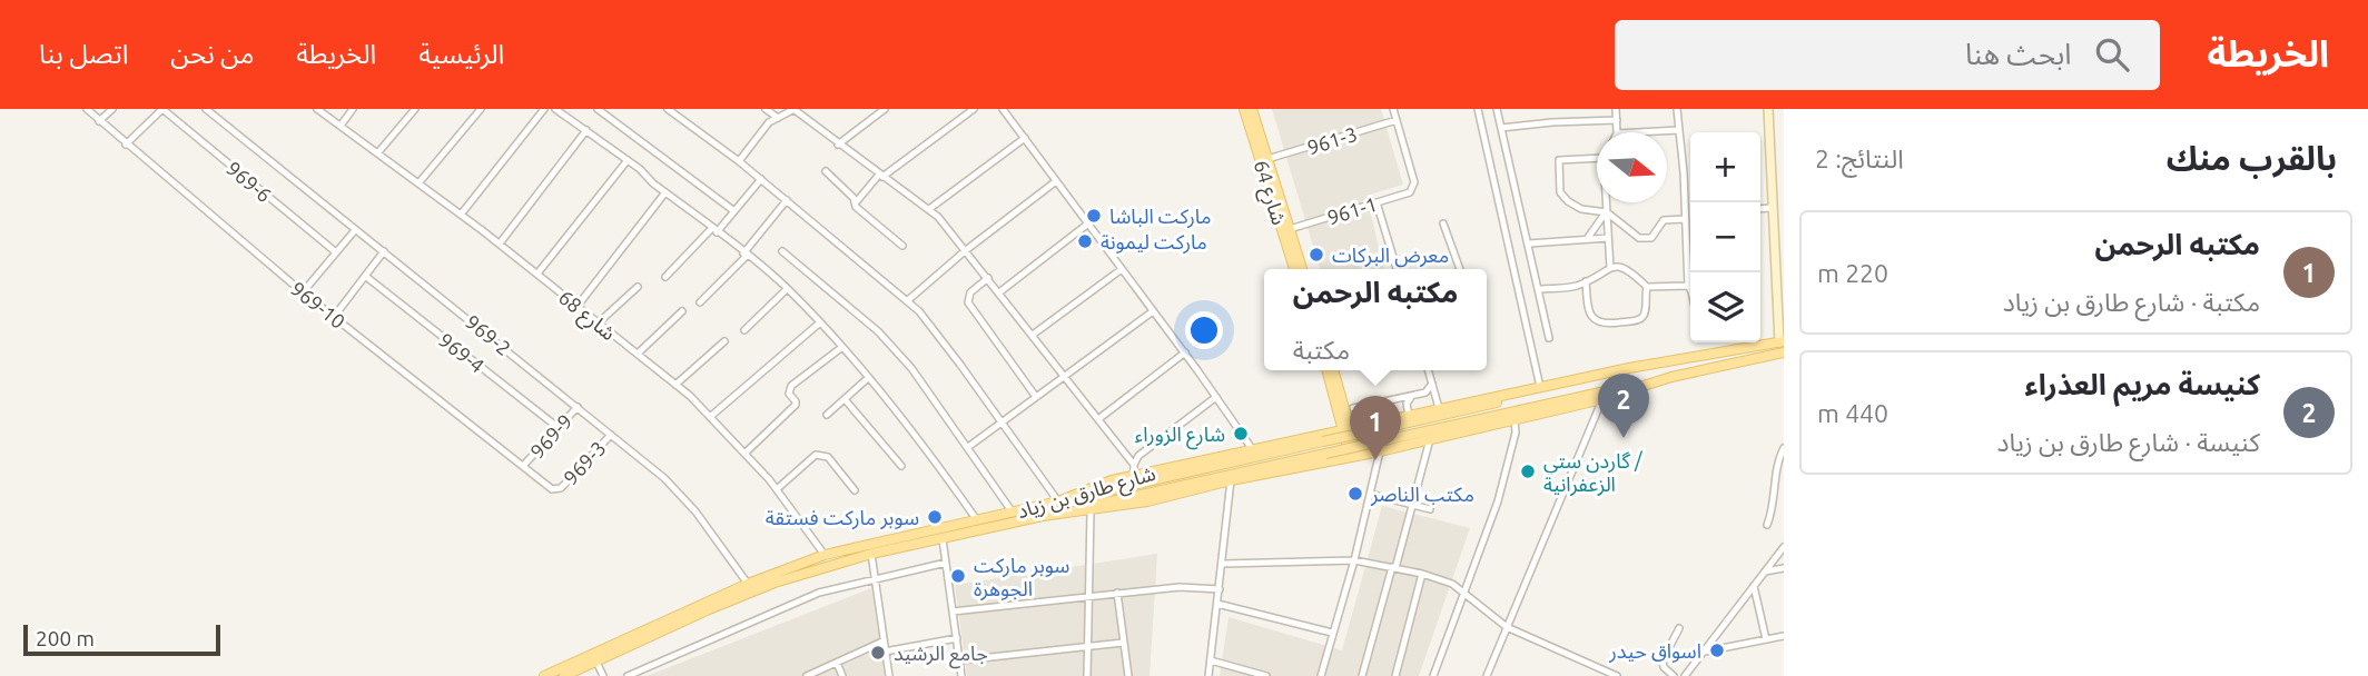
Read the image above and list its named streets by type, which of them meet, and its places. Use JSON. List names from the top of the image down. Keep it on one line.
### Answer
{"streets":{"main road":["شارع 64","شارع طارق بن زياد"],"street":["961-3","969-6","961-1","969-10","شارع 68","969-2","969-4","969-9","969-3"]},"crossings":[["961-3","شارع 64"],["961-3","961-1"],["شارع 64","961-1"],["969-10","969-9"],["969-10","969-3"],["شارع 68","شارع طارق بن زياد"],["969-2","969-9"],["969-2","969-3"],["969-2","شارع طارق بن زياد"],["969-4","969-9"]],"places":["ماركت الباشا","ماركت ليمونة","معرض البركات","شارع الزوراء","گاردن ستي / الزعفرانية","مكتب الناصر","سوبر ماركت فستقة","سوبر ماركت الجوهرة","اسواق حيدر","جامع الرشيد"],"scale_bar":"200 m","north":"right","page":{"header":"الخريطة","search":"ابحث هنا","nav":["الرئيسية","الخريطة","من نحن","اتصل بنا"],"heading":["بالقرب منك","النتائج: 2"],"map_buttons":["+","−"],"list":[{"mark":"1","name":"مكتبه الرحمن","note":"مكتبة · شارع طارق بن زياد","value":"220 m"},{"mark":"2","name":"كنيسة مريم العذراء","note":"كنيسة · شارع طارق بن زياد","value":"440 m"}],"popup":["مكتبه الرحمن","مكتبة"],"pins":["2","1"],"scale":"200 m"}}
